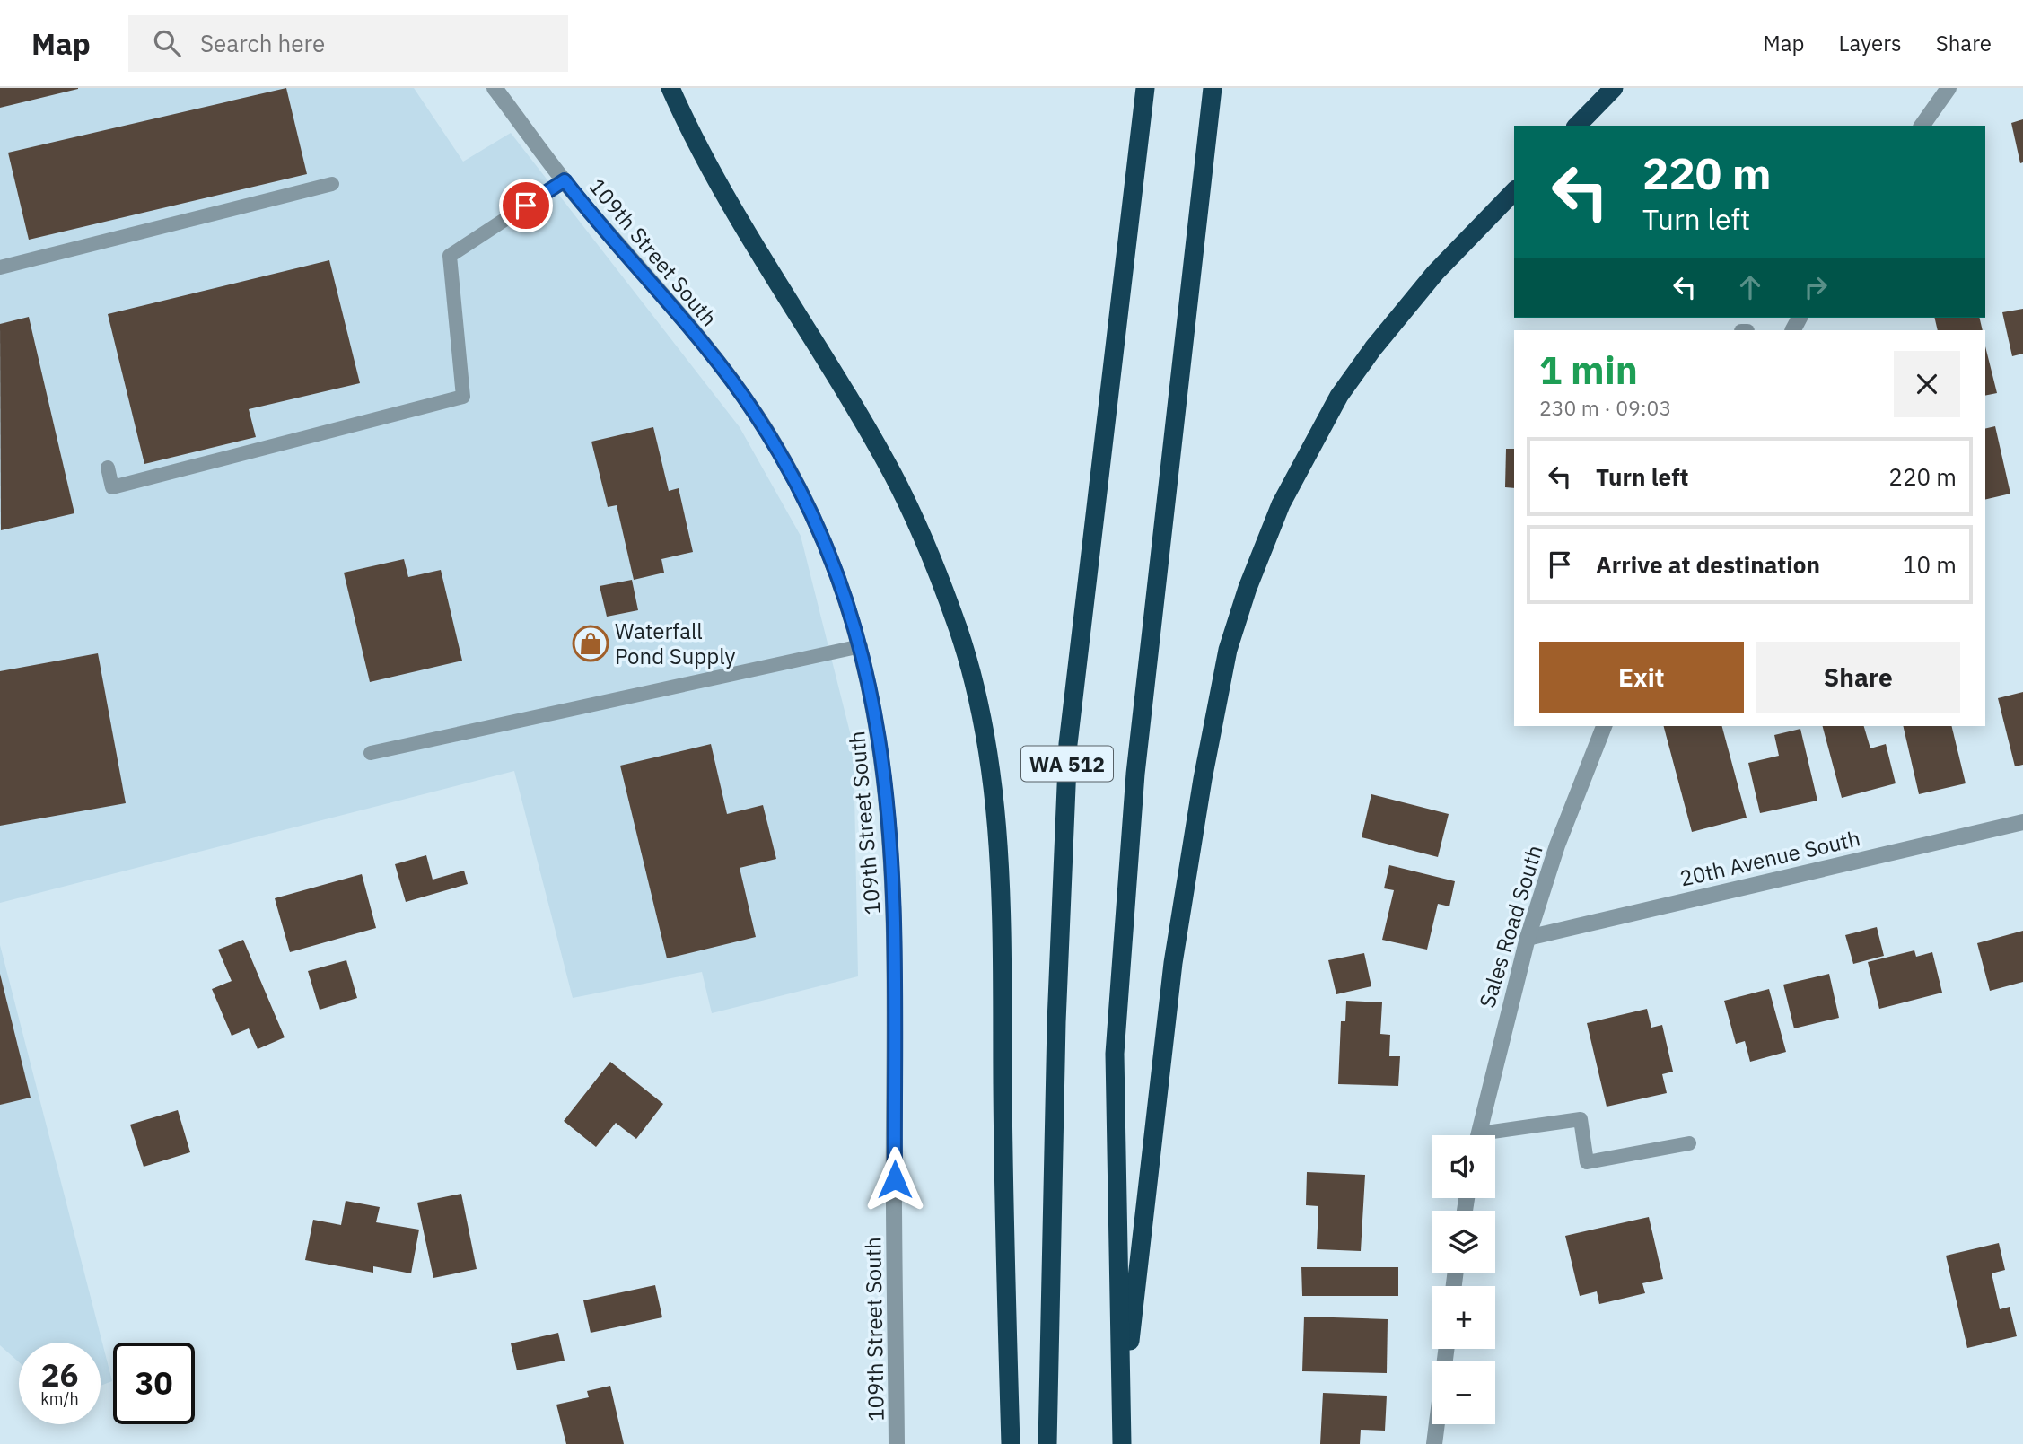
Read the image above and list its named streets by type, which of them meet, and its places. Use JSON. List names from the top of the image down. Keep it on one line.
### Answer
{"streets":{"highway":["WA 512"],"street":["109th Street South","20th Avenue South","Sales Road South"]},"crossings":[["20th Avenue South","Sales Road South"]],"places":{"shop":["Waterfall Pond Supply"]},"page":{"header":"Map","search":"Search here","nav":["Map","Layers","Share"],"turn":["220 m","Turn left"],"heading":["1 min","230 m · 09:03"],"list":[{"name":"Turn left","value":"220 m"},{"name":"Arrive at destination","value":"10 m"}],"buttons":["Exit","Share"],"map_buttons":["+","−"],"speed":"26 km/h","limit":"30"}}
